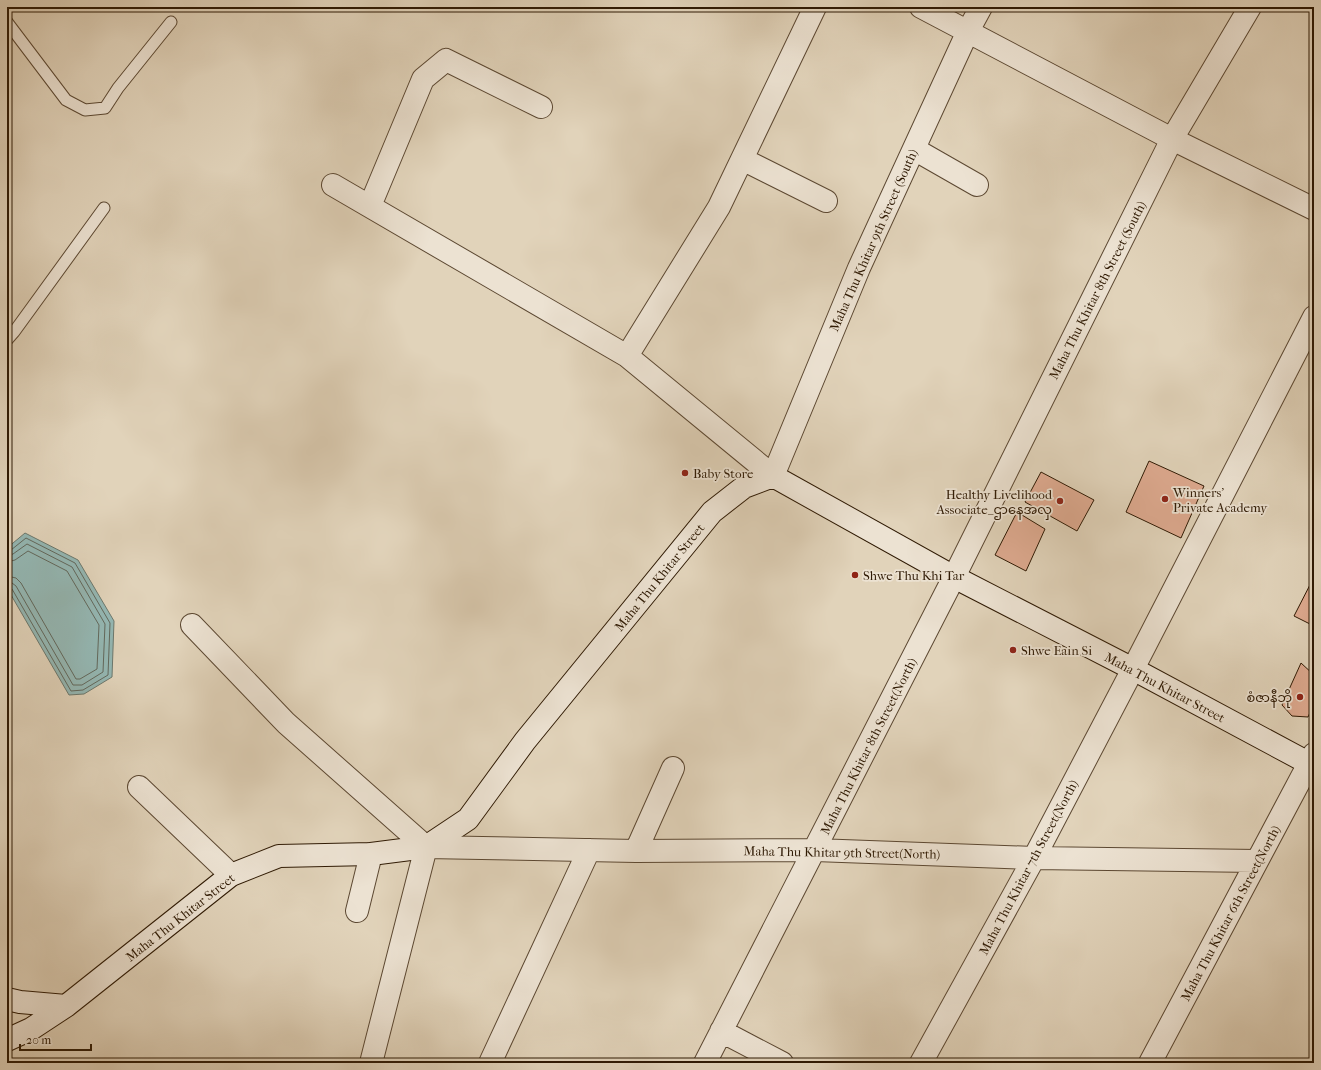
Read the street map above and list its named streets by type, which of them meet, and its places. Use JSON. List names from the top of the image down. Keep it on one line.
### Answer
{"streets":{"street":["Maha Thu Khitar 9th Street (South)","Maha Thu Khitar 8th Street (South)","Maha Thu Khitar Street","Maha Thu Khitar 8th Street(North)","Maha Thu Khitar 9th Street(North)","Maha Thu Khitar 7th Street(North)","Maha Thu Khitar 6th Street(North)"]},"crossings":[["Maha Thu Khitar 9th Street (South)","Maha Thu Khitar Street"],["Maha Thu Khitar 8th Street (South)","Maha Thu Khitar Street"],["Maha Thu Khitar 8th Street (South)","Maha Thu Khitar 8th Street(North)"],["Maha Thu Khitar Street","Maha Thu Khitar 8th Street(North)"],["Maha Thu Khitar Street","Maha Thu Khitar 9th Street(North)"],["Maha Thu Khitar Street","Maha Thu Khitar 7th Street(North)"],["Maha Thu Khitar Street","Maha Thu Khitar 6th Street(North)"],["Maha Thu Khitar 8th Street(North)","Maha Thu Khitar 9th Street(North)"],["Maha Thu Khitar 9th Street(North)","Maha Thu Khitar 7th Street(North)"],["Maha Thu Khitar 9th Street(North)","Maha Thu Khitar 6th Street(North)"]],"places":["Baby Store","Winners' Private Academy","Healthy Livelihood Associate_ဌာနေအလှ","Shwe Thu Khi Tar","Shwe Eain Si","စံဇာနီဘို"],"scale_bar":"20 m"}
